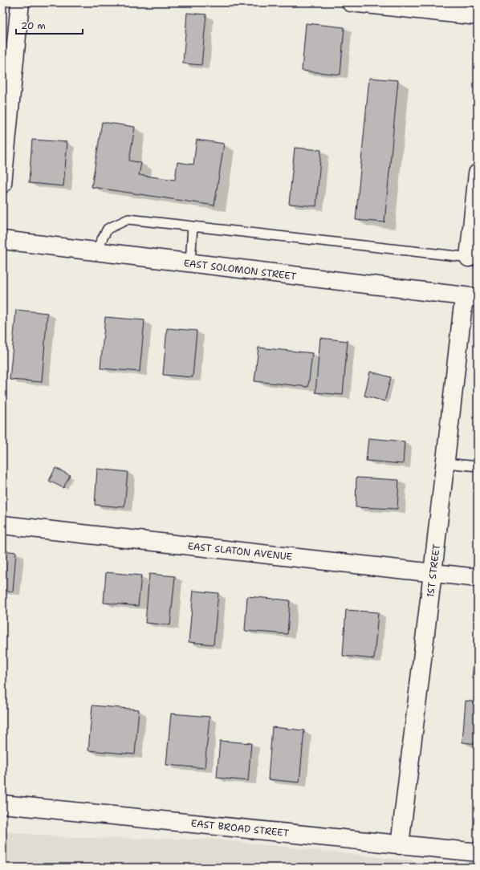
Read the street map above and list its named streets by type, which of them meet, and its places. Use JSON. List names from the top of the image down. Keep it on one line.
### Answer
{"streets":{"street":["EAST SOLOMON STREET","EAST SLATON AVENUE","1ST STREET","EAST BROAD STREET"]},"crossings":[["EAST SOLOMON STREET","1ST STREET"],["EAST SLATON AVENUE","1ST STREET"],["1ST STREET","EAST BROAD STREET"]],"scale_bar":"20 m"}
